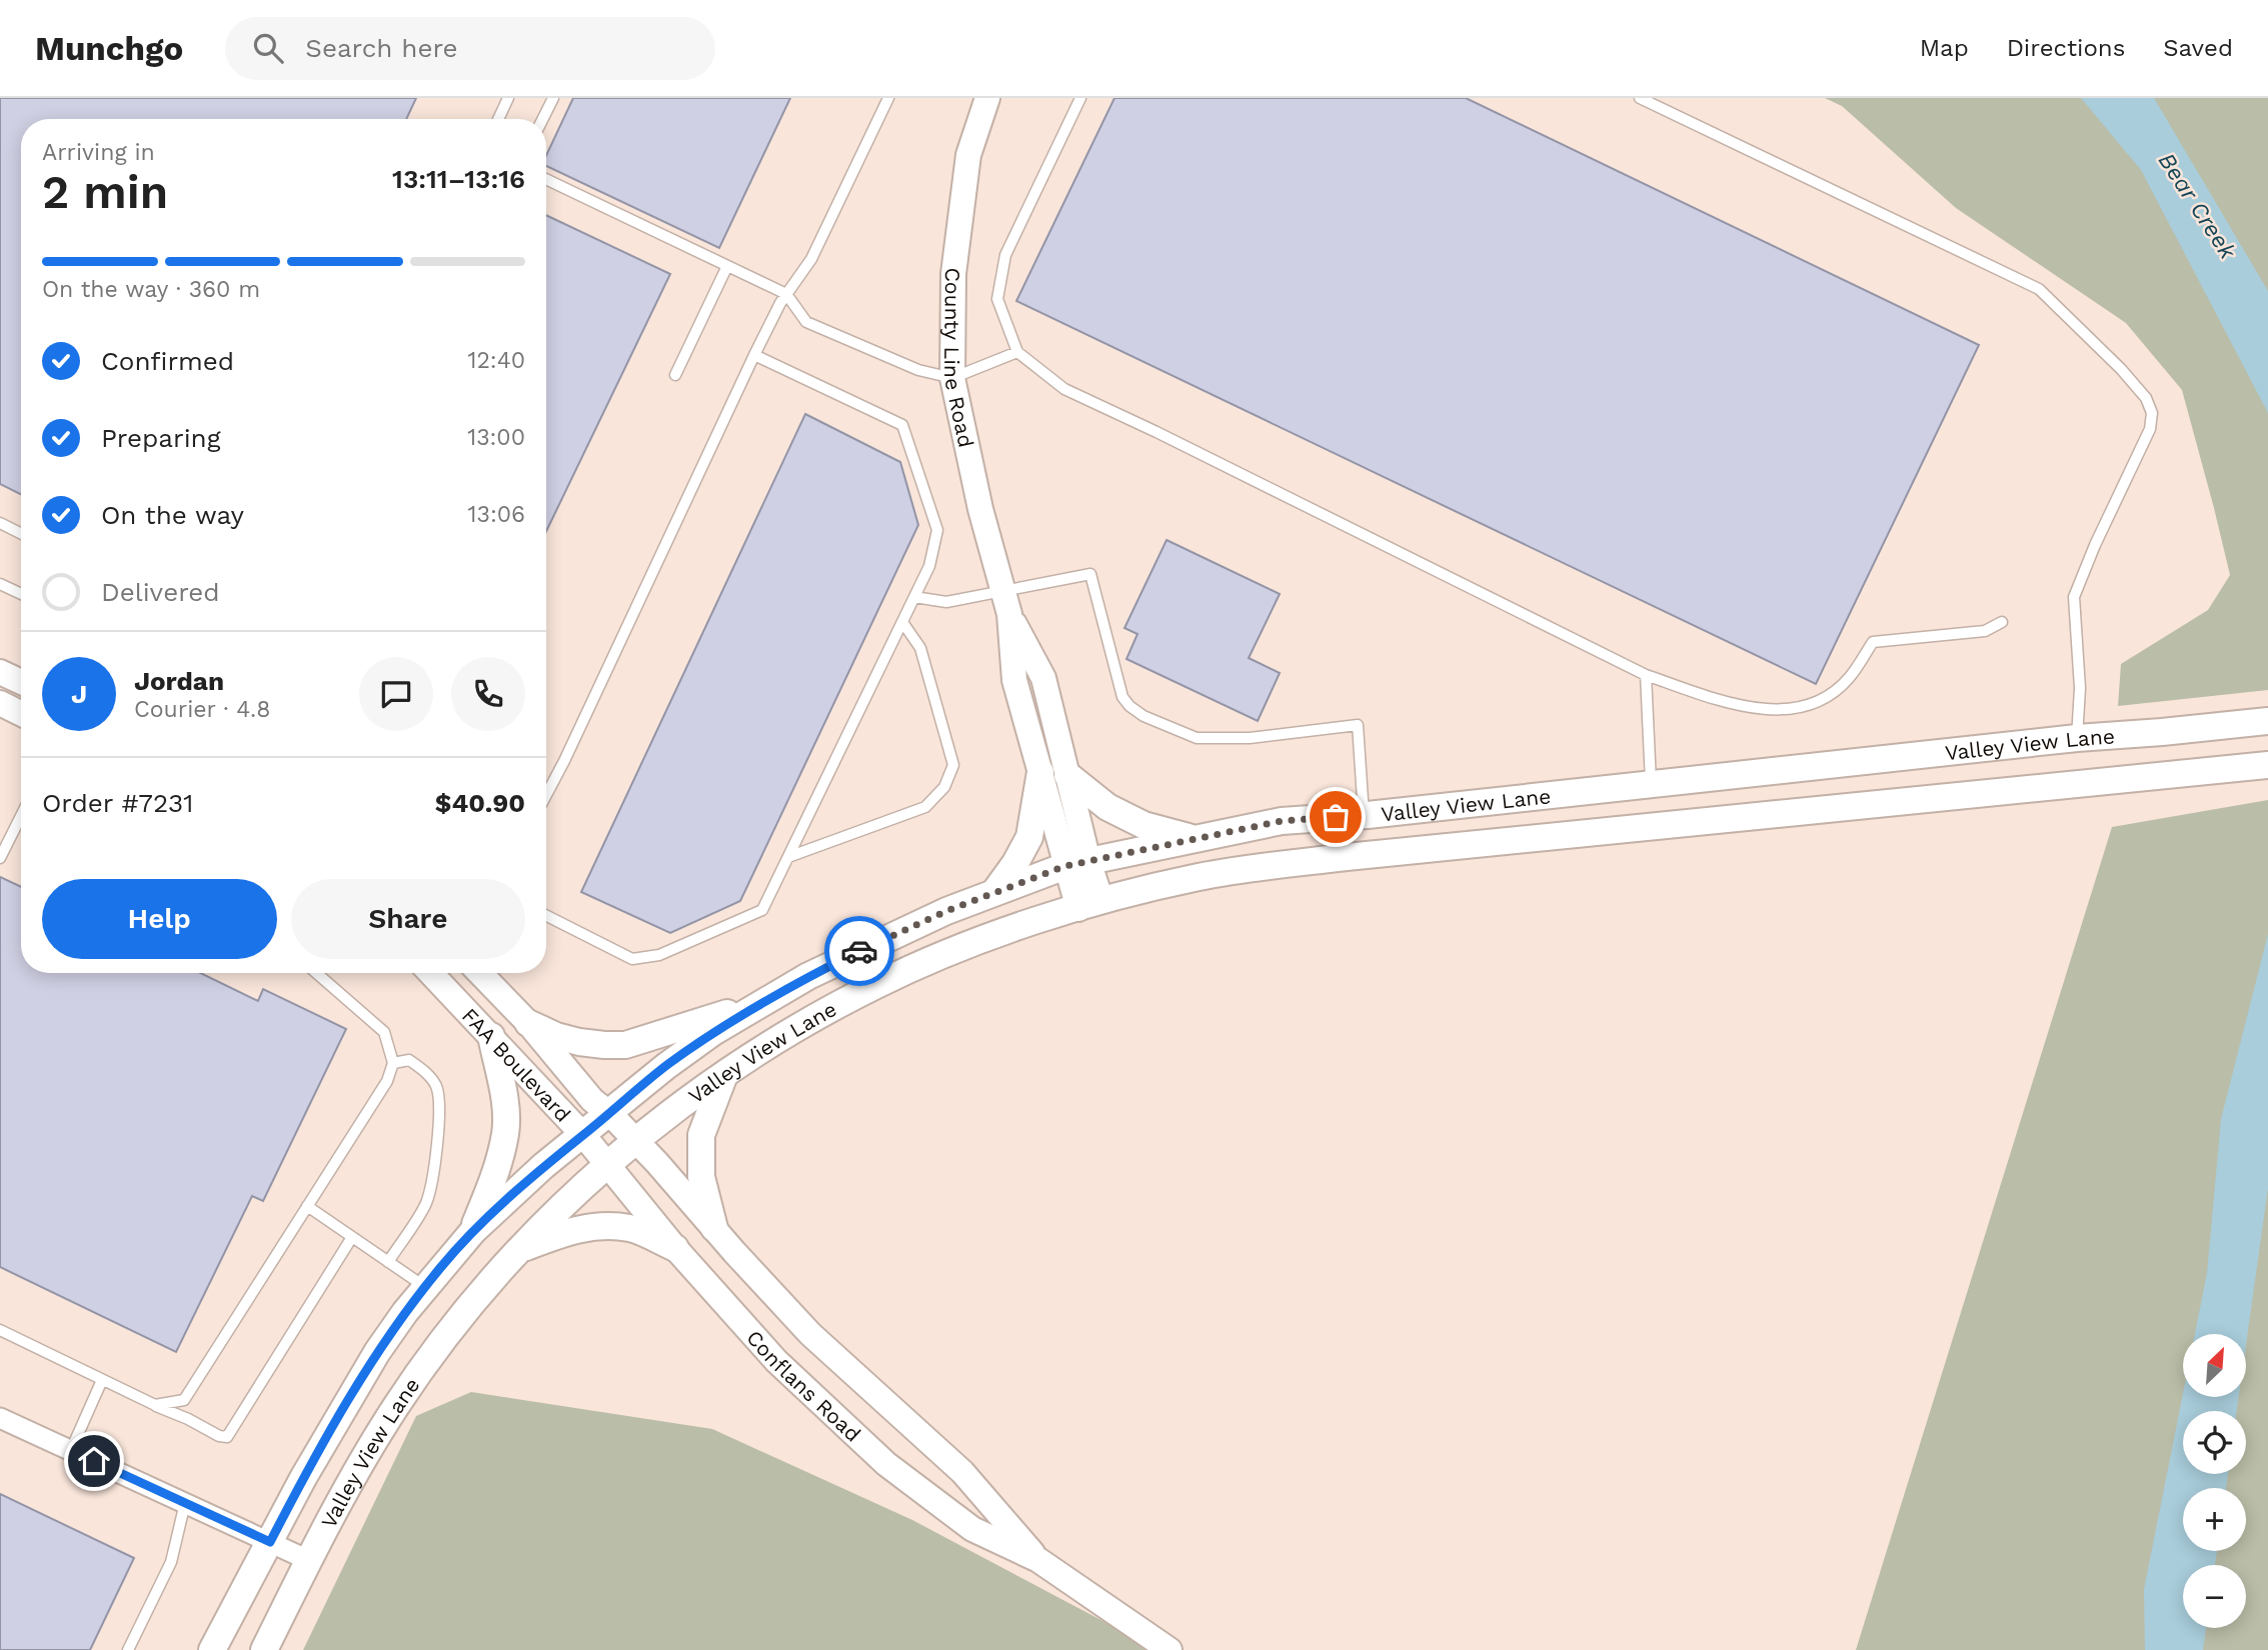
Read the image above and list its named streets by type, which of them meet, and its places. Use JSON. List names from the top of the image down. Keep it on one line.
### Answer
{"streets":{"main road":["Valley View Lane"],"street":["County Line Road","FAA Boulevard","Conflans Road"]},"crossings":[["County Line Road","Valley View Lane"],["Valley View Lane","FAA Boulevard"],["Valley View Lane","Conflans Road"],["FAA Boulevard","Conflans Road"]],"water":["Bear Creek"],"north":"top right","page":{"header":"Munchgo","search":"Search here","nav":["Map","Directions","Saved"],"heading":["2 min","Arriving in","13:11–13:16"],"panel":["Jordan","Courier · 4.8","Order #7231","$40.90"],"bar":"On the way · 360 m","list":[["Confirmed","12:40"],["Preparing","13:00"],["On the way","13:06"],"Delivered"],"round":"J","buttons":["Help","Share"],"map_buttons":["+","−"]}}
